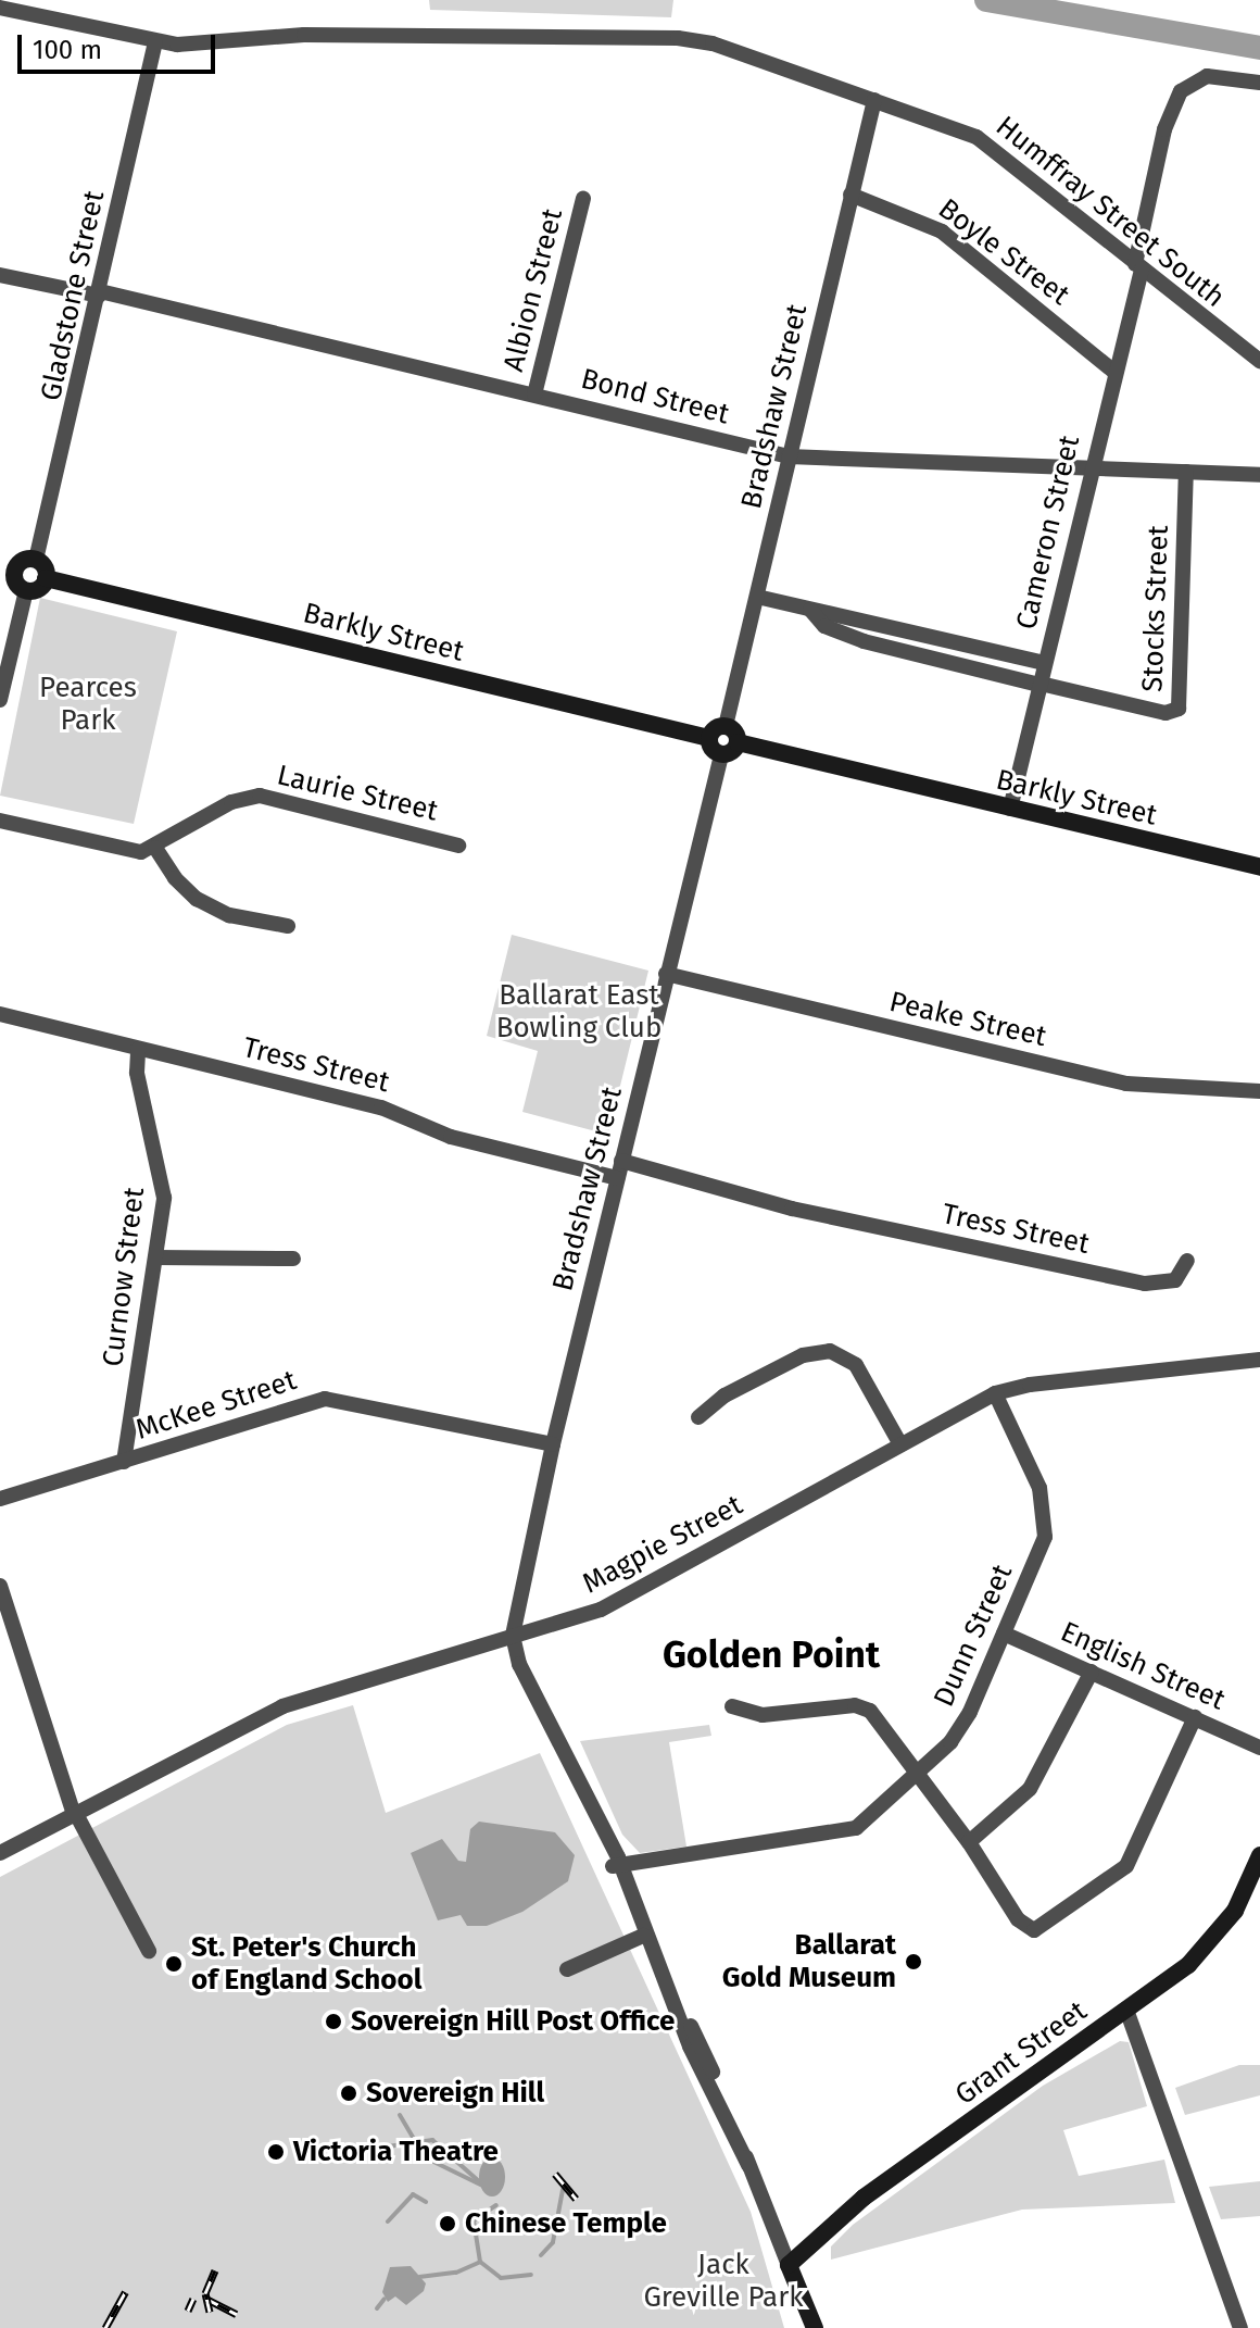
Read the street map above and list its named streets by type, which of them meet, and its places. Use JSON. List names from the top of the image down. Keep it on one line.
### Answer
{"streets":{"main road":["Barkly Street","Grant Street"],"street":["Humffray Street South","Boyle Street","Albion Street","Gladstone Street","Bond Street","Bradshaw Street","Cameron Street","Stocks Street","Laurie Street","Peake Street","Tress Street","Curnow Street","McKee Street","Magpie Street","Dunn Street","English Street"]},"crossings":[["Humffray Street South","Gladstone Street"],["Humffray Street South","Bradshaw Street"],["Humffray Street South","Cameron Street"],["Boyle Street","Bradshaw Street"],["Boyle Street","Cameron Street"],["Albion Street","Bond Street"],["Gladstone Street","Bond Street"],["Gladstone Street","Barkly Street"],["Bond Street","Bradshaw Street"],["Bond Street","Cameron Street"],["Bond Street","Stocks Street"],["Bradshaw Street","Stocks Street"],["Bradshaw Street","Barkly Street"],["Bradshaw Street","Peake Street"],["Bradshaw Street","Tress Street"],["Bradshaw Street","McKee Street"],["Bradshaw Street","Magpie Street"],["Cameron Street","Stocks Street"],["Cameron Street","Barkly Street"],["Tress Street","Curnow Street"],["Curnow Street","McKee Street"],["Magpie Street","Dunn Street"],["Dunn Street","English Street"]],"districts":["Golden Point"],"parks":["Pearces Park","Ballarat East Bowling Club","Jack Greville Park"],"places":["Ballarat Gold Museum","St. Peter's Church of England School","Sovereign Hill Post Office","Sovereign Hill","Victoria Theatre","Chinese Temple"],"scale_bar":"100 m"}
